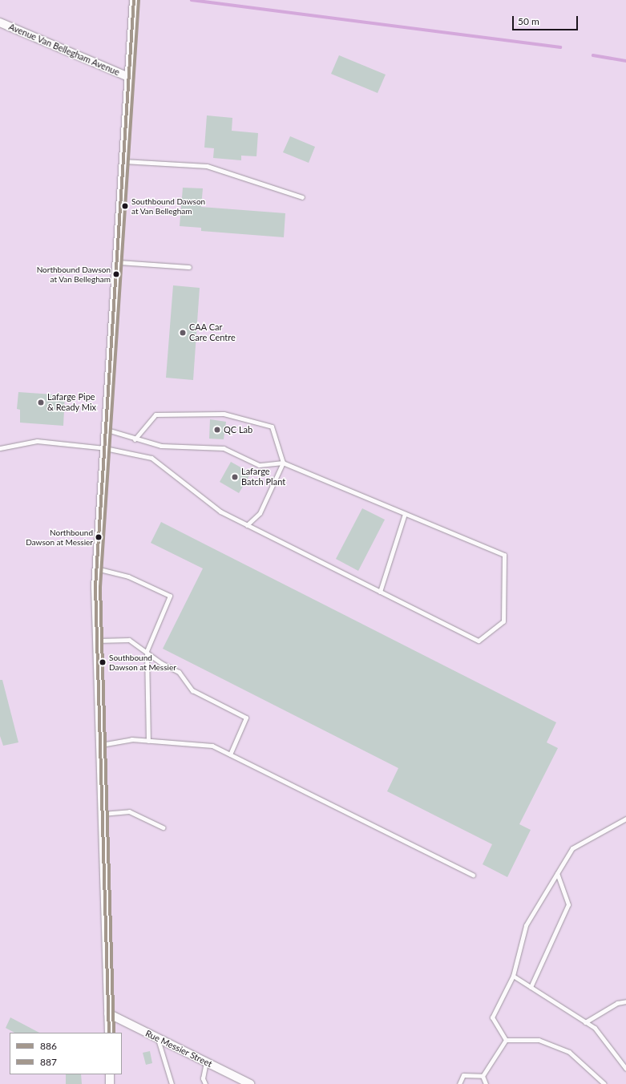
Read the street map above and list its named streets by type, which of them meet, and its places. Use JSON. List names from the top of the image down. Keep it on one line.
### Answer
{"streets":{"street":["Avenue Van Bellegham Avenue","Rue Messier Street"]},"places":["Southbound Dawson at Van Bellegham","Northbound Dawson at Van Bellegham","CAA Car Care Centre","Lafarge Pipe & Ready Mix","QC Lab","Lafarge Batch Plant","Northbound Dawson at Messier","Southbound Dawson at Messier"],"lines":["transit line 886","transit line 887"],"legend":["886","887"],"scale_bar":"50 m"}
